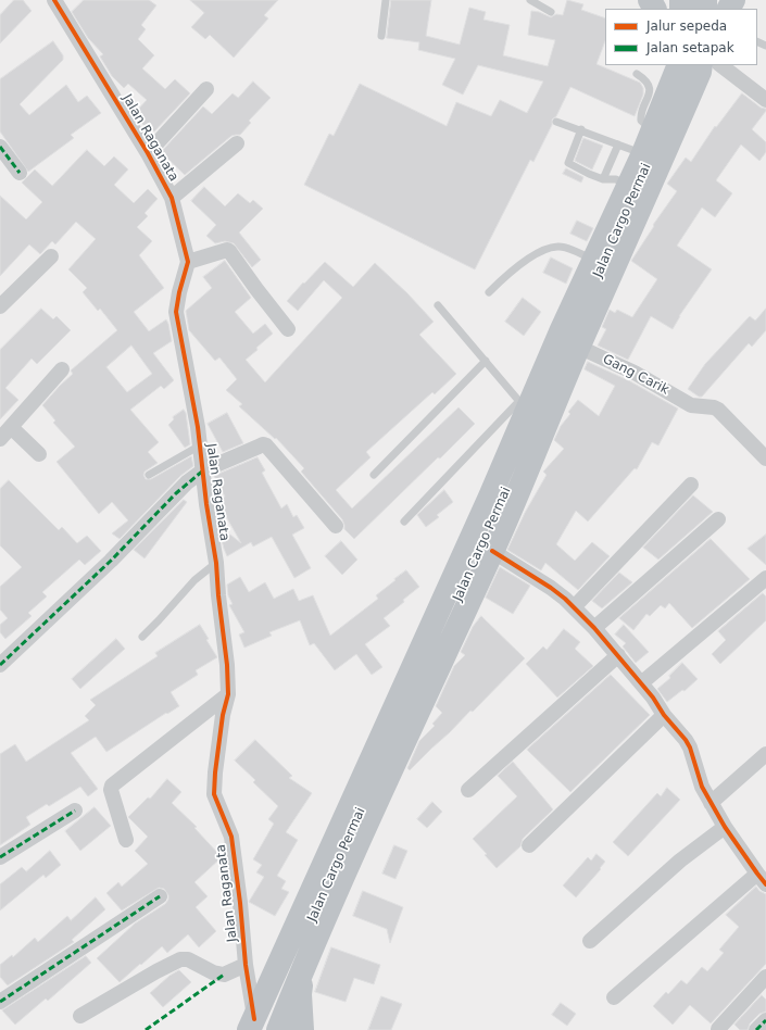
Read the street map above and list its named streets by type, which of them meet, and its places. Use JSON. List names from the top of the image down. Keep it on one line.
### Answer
{"streets":{"highway":["Jalan Cargo Permai"],"street":["Jalan Raganata","Gang Carik"]},"crossings":[["Jalan Raganata","Jalan Cargo Permai"],["Jalan Cargo Permai","Gang Carik"]],"legend":["Jalur sepeda","Jalan setapak"]}
